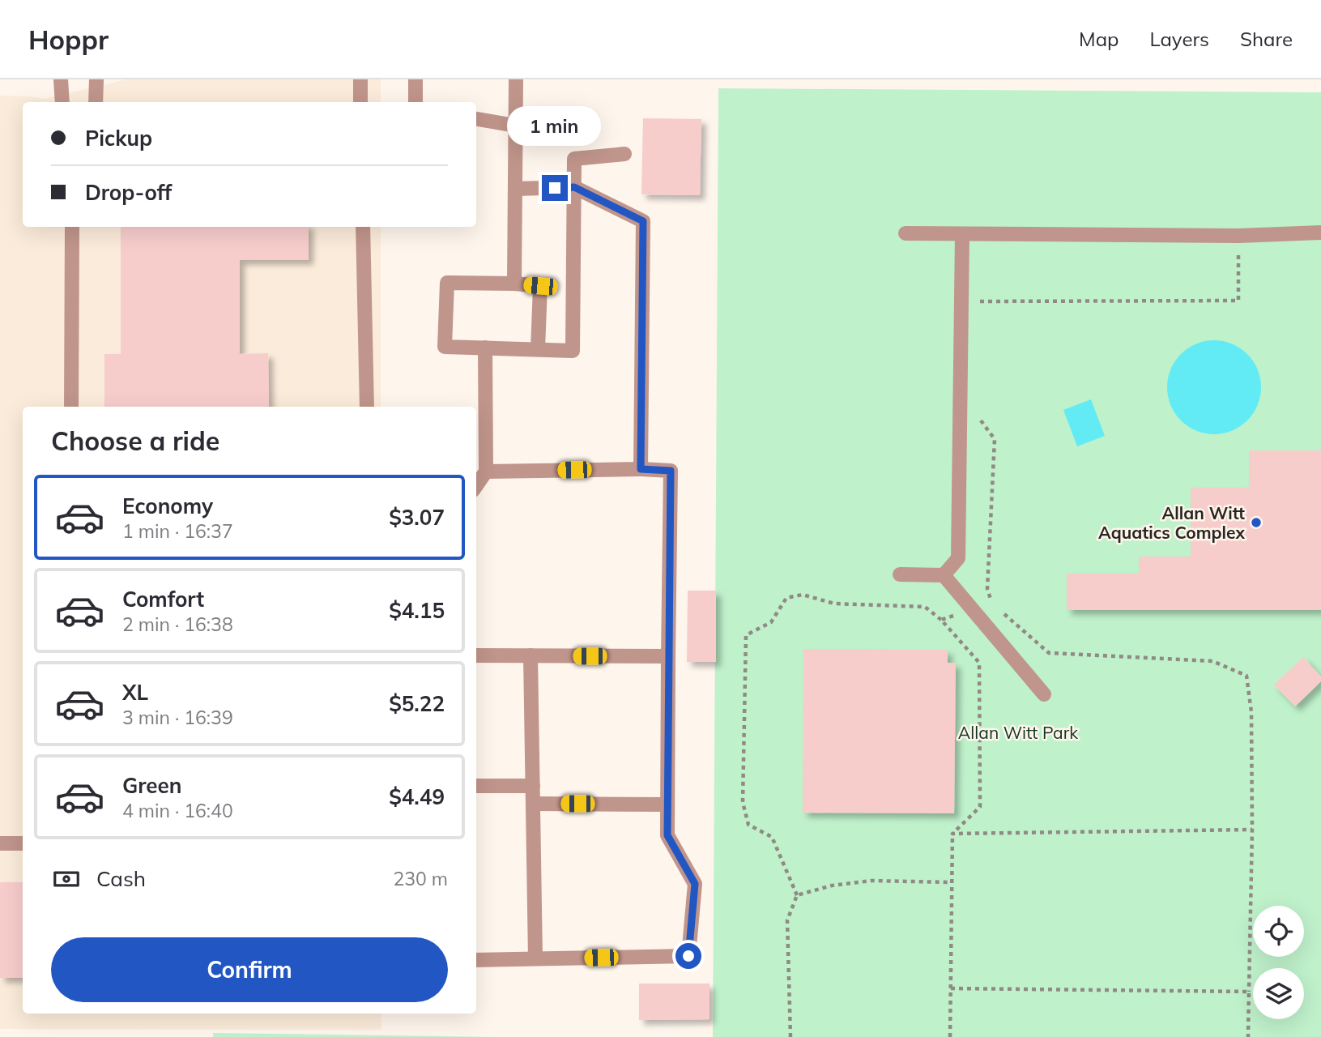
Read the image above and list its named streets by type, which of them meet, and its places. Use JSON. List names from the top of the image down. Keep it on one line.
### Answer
{"parks":["Allan Witt Park"],"places":["Allan Witt Aquatics Complex"],"page":{"header":"Hoppr","nav":["Map","Layers","Share"],"banner":["Pickup","Drop-off"],"bubble":"1 min","heading":"Choose a ride","list":[{"name":"Economy","note":"1 min · 16:37","value":"$3.07"},{"name":"Comfort","note":"2 min · 16:38","value":"$4.15"},{"name":"XL","note":"3 min · 16:39","value":"$5.22"},{"name":"Green","note":"4 min · 16:40","value":"$4.49"}],"pay":["Cash","230 m"],"buttons":"Confirm"}}
